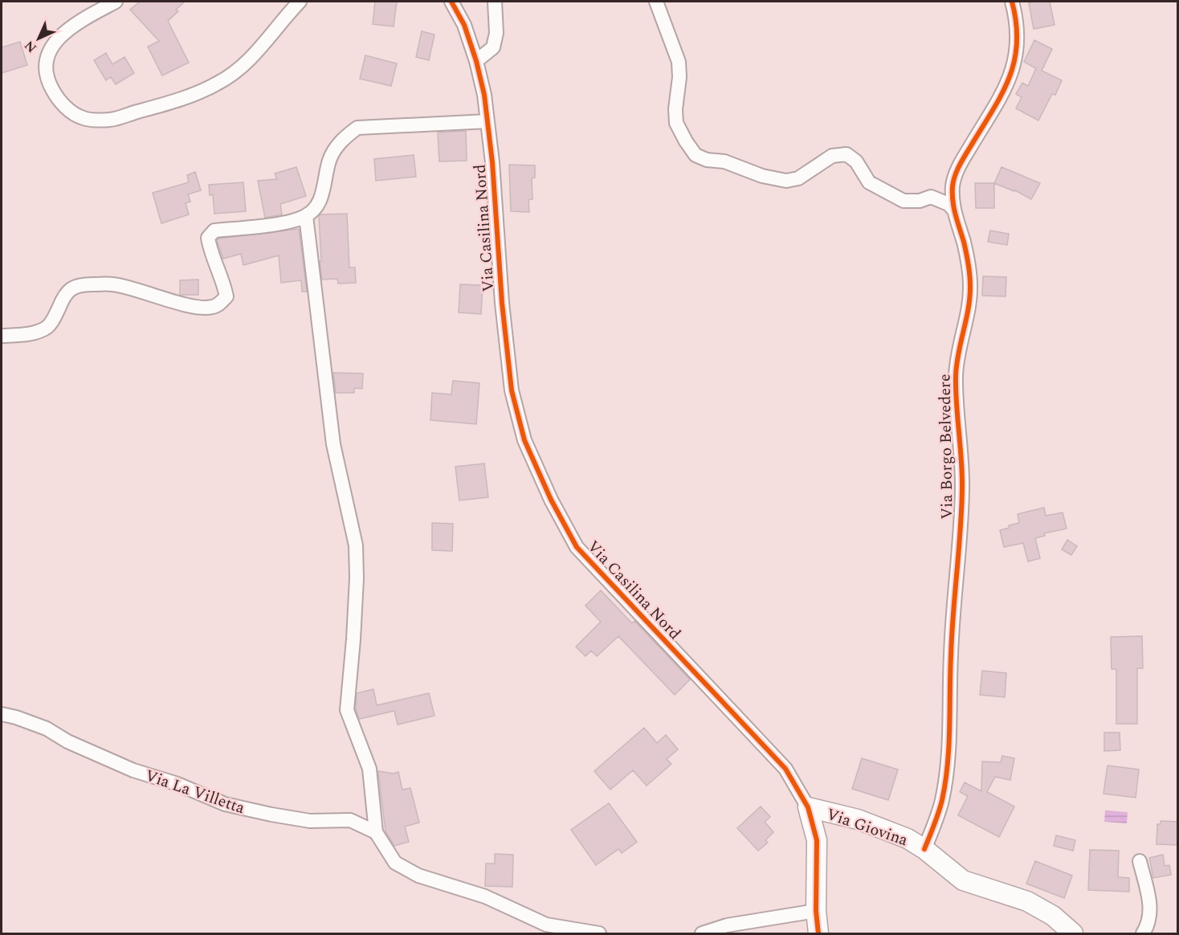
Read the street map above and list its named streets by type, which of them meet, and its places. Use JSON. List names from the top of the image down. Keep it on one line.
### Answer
{"streets":{"street":["Via Casilina Nord","Via Borgo Belvedere","Via La Villetta","Via Giovina"]},"crossings":[["Via Casilina Nord","Via Giovina"],["Via Borgo Belvedere","Via Giovina"]],"north":"bottom left"}
